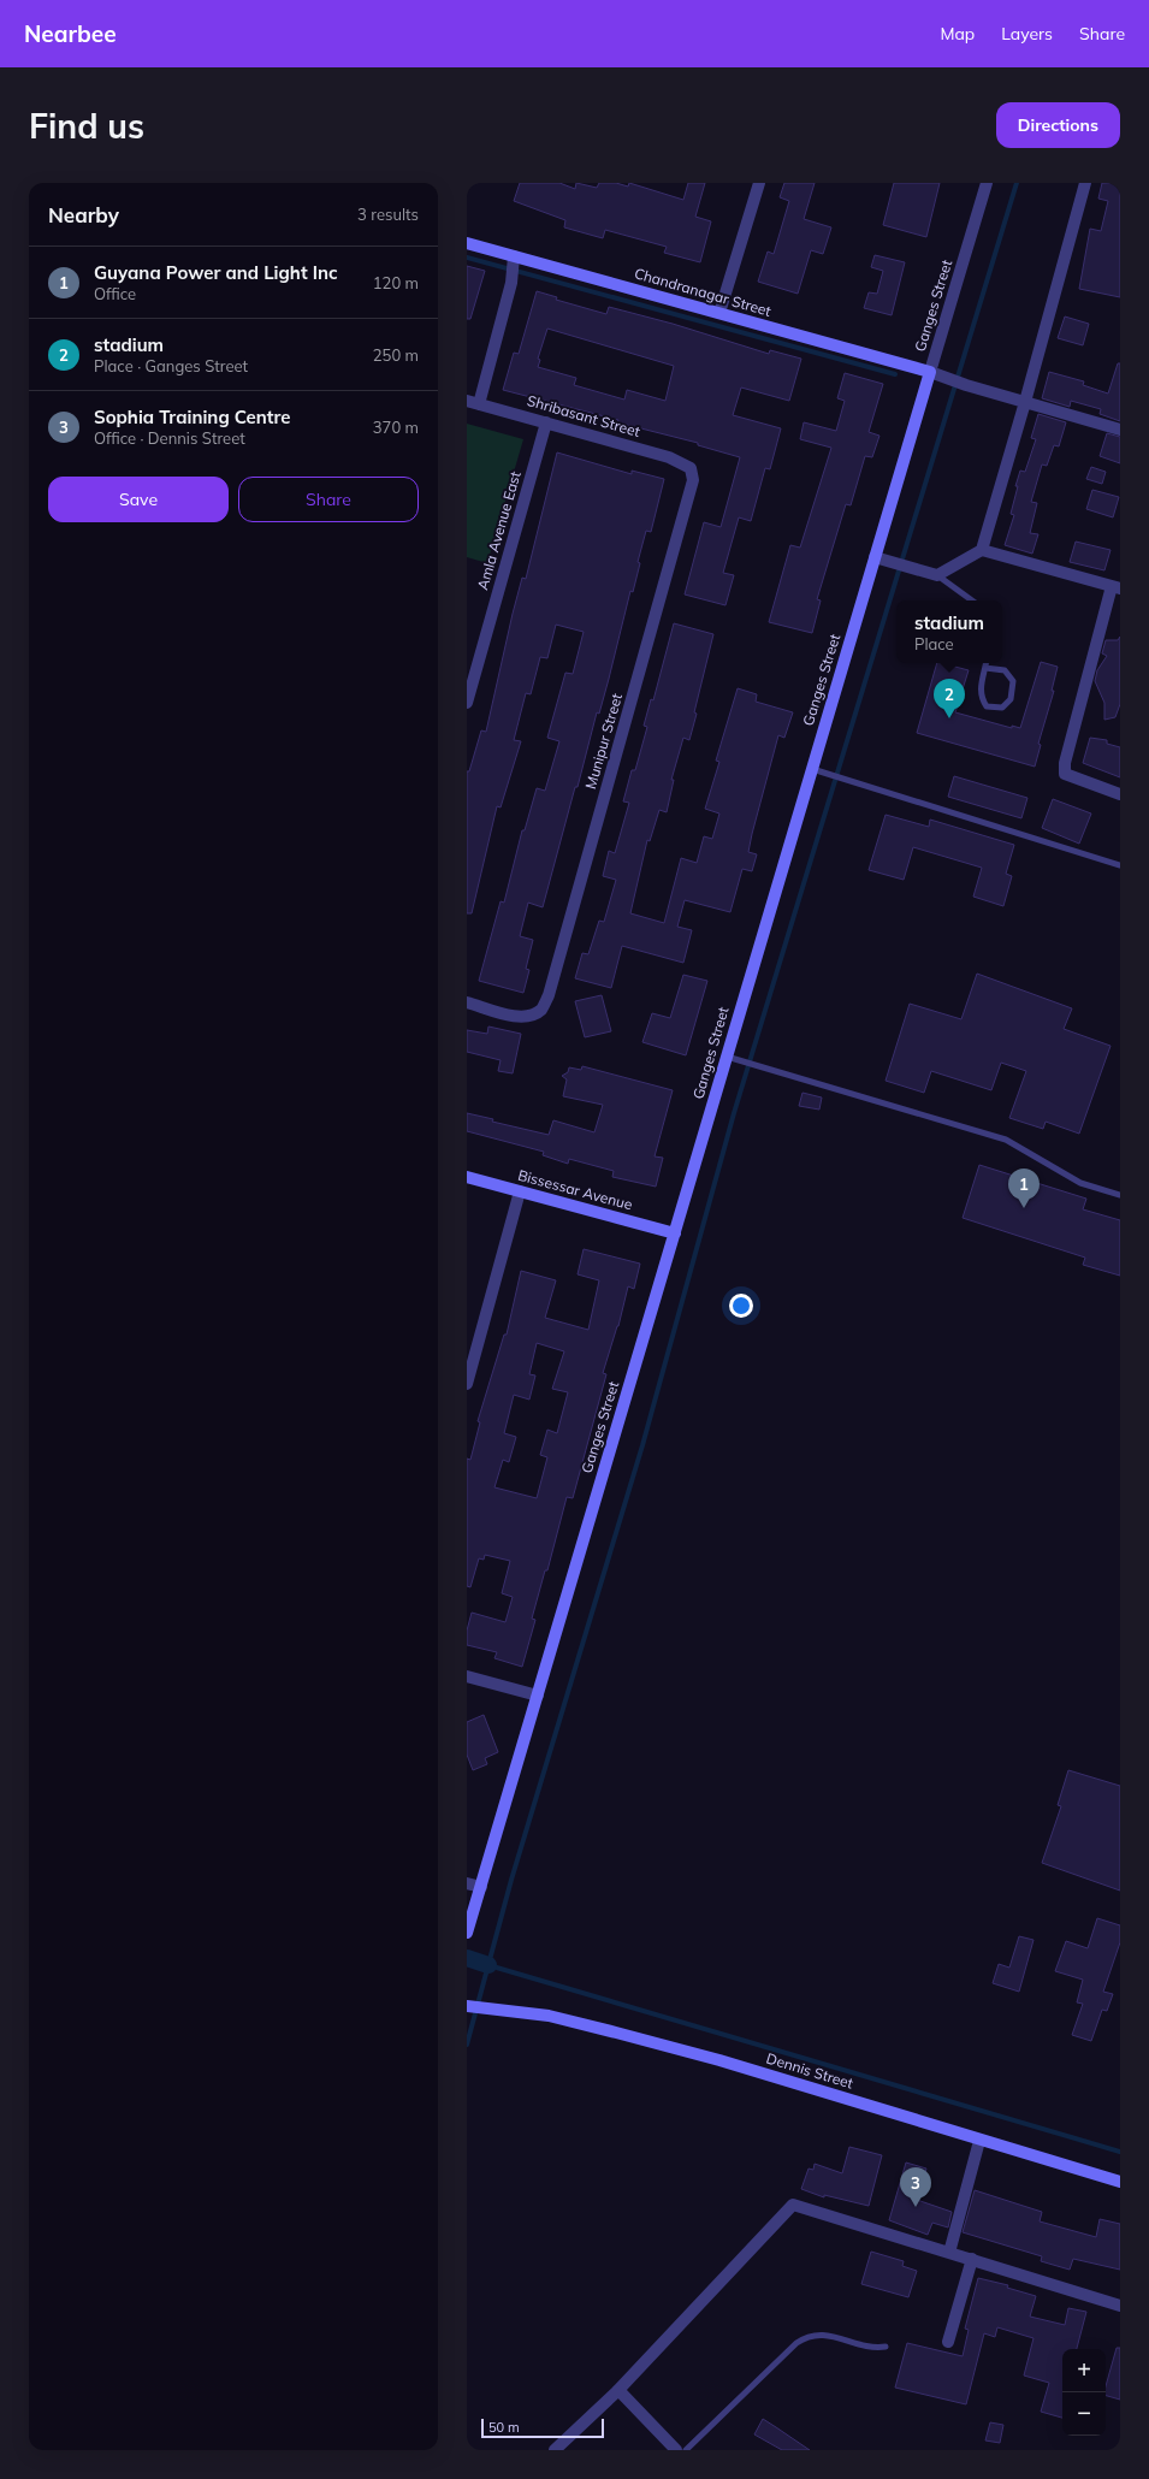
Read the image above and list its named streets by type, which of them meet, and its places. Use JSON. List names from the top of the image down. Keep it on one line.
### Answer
{"streets":{"street":["Chandranagar Street","Ganges Street","Shribasant Street","Amla Avenue East","Munipur Street","Bissessar Avenue","Dennis Street"]},"crossings":[["Chandranagar Street","Ganges Street"],["Ganges Street","Bissessar Avenue"],["Shribasant Street","Amla Avenue East"],["Shribasant Street","Munipur Street"]],"scale_bar":"50 m","page":{"header":"Nearbee","nav":["Map","Layers","Share"],"buttons":["Directions",["Save","Share"]],"title":"Find us","heading":["Nearby","3 results"],"list":[{"mark":"1","name":"Guyana Power and Light Inc","note":"Office","value":"120 m"},{"mark":"2","name":"stadium","note":"Place · Ganges Street","value":"250 m"},{"mark":"3","name":"Sophia Training Centre","note":"Office · Dennis Street","value":"370 m"}],"popup":["stadium","Place"],"pins":["2","1","3"],"map_buttons":["+","−"],"scale":"50 m"}}
